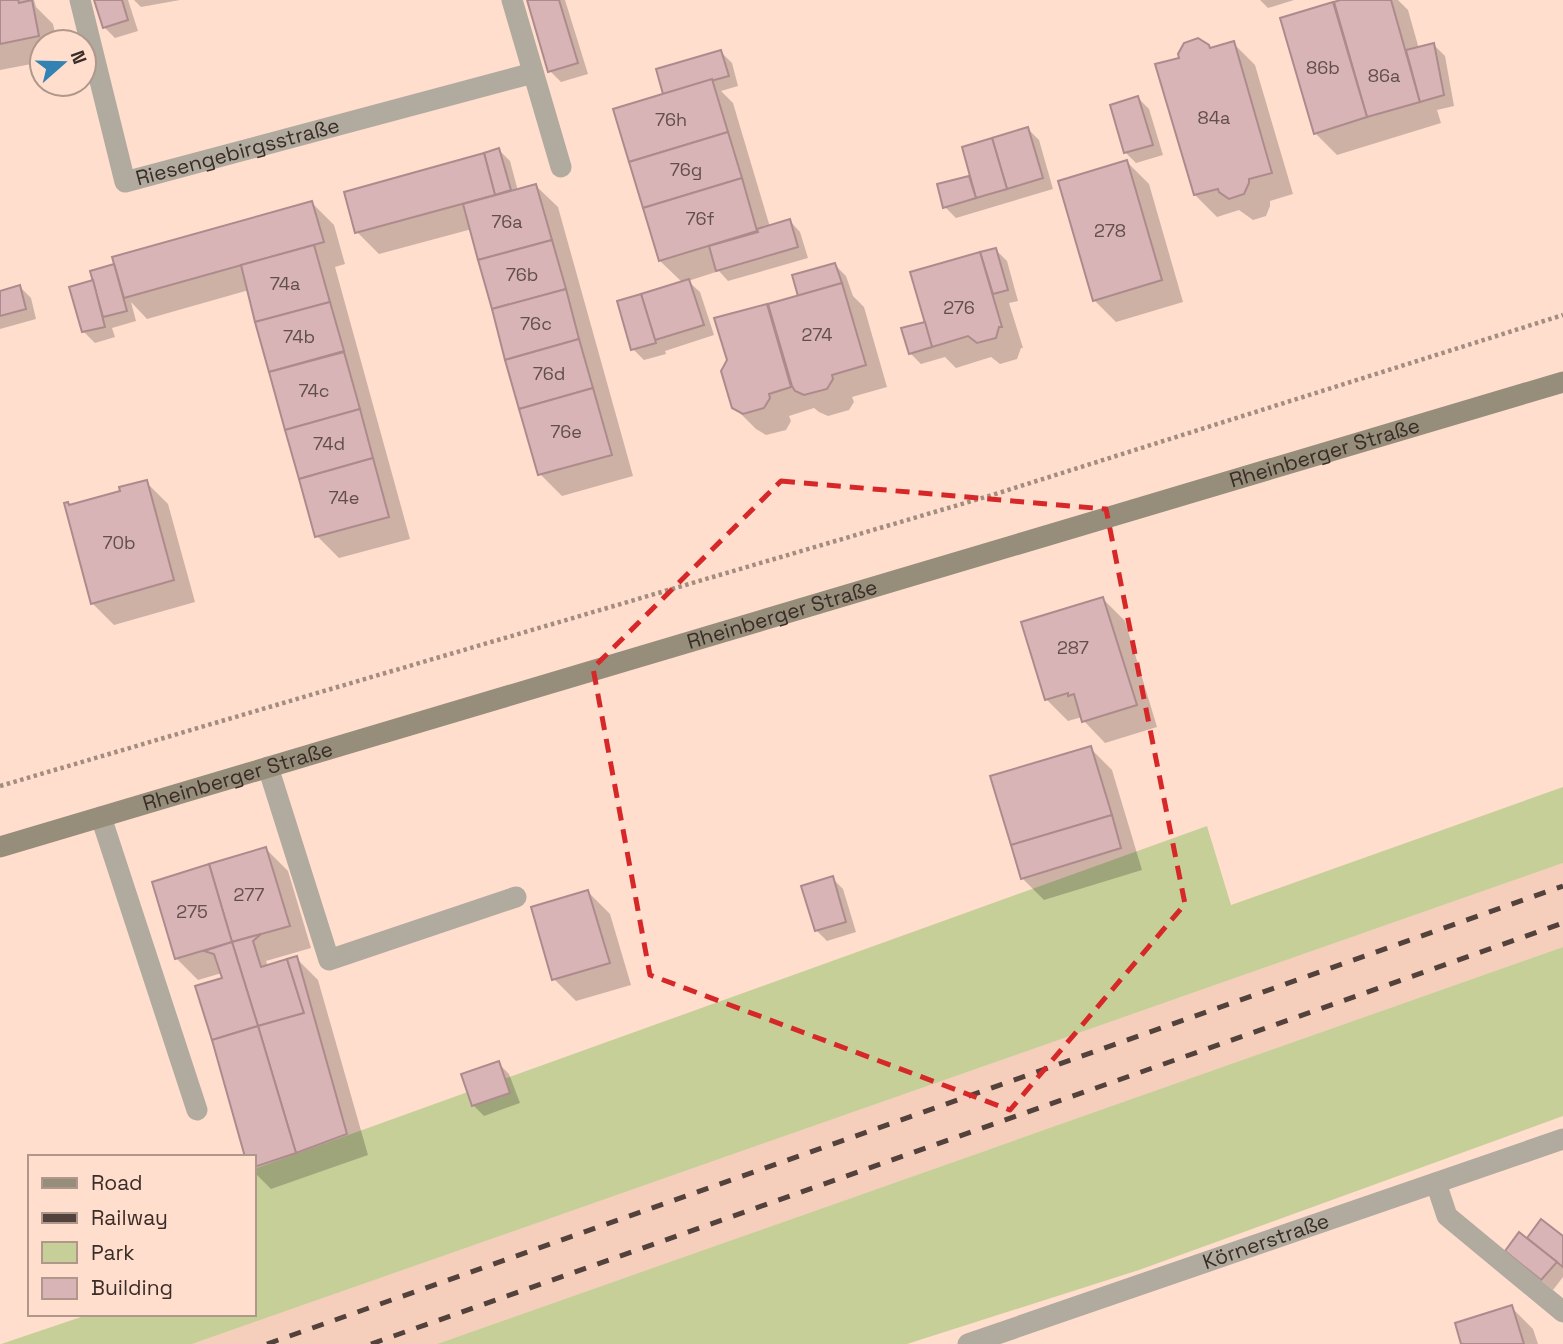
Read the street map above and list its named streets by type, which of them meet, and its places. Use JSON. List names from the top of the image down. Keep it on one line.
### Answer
{"streets":{"main road":["Rheinberger Straße"],"street":["Riesengebirgsstraße","Körnerstraße"]},"house_numbers":["86b","86a","84a","76h","76g","76f","76a","278","76b","74a","276","76c","274","74b","76d","74c","76e","74d","74e","70b","287","277","275"],"legend":["Road","Railway","Park","Building"],"north":"right"}
